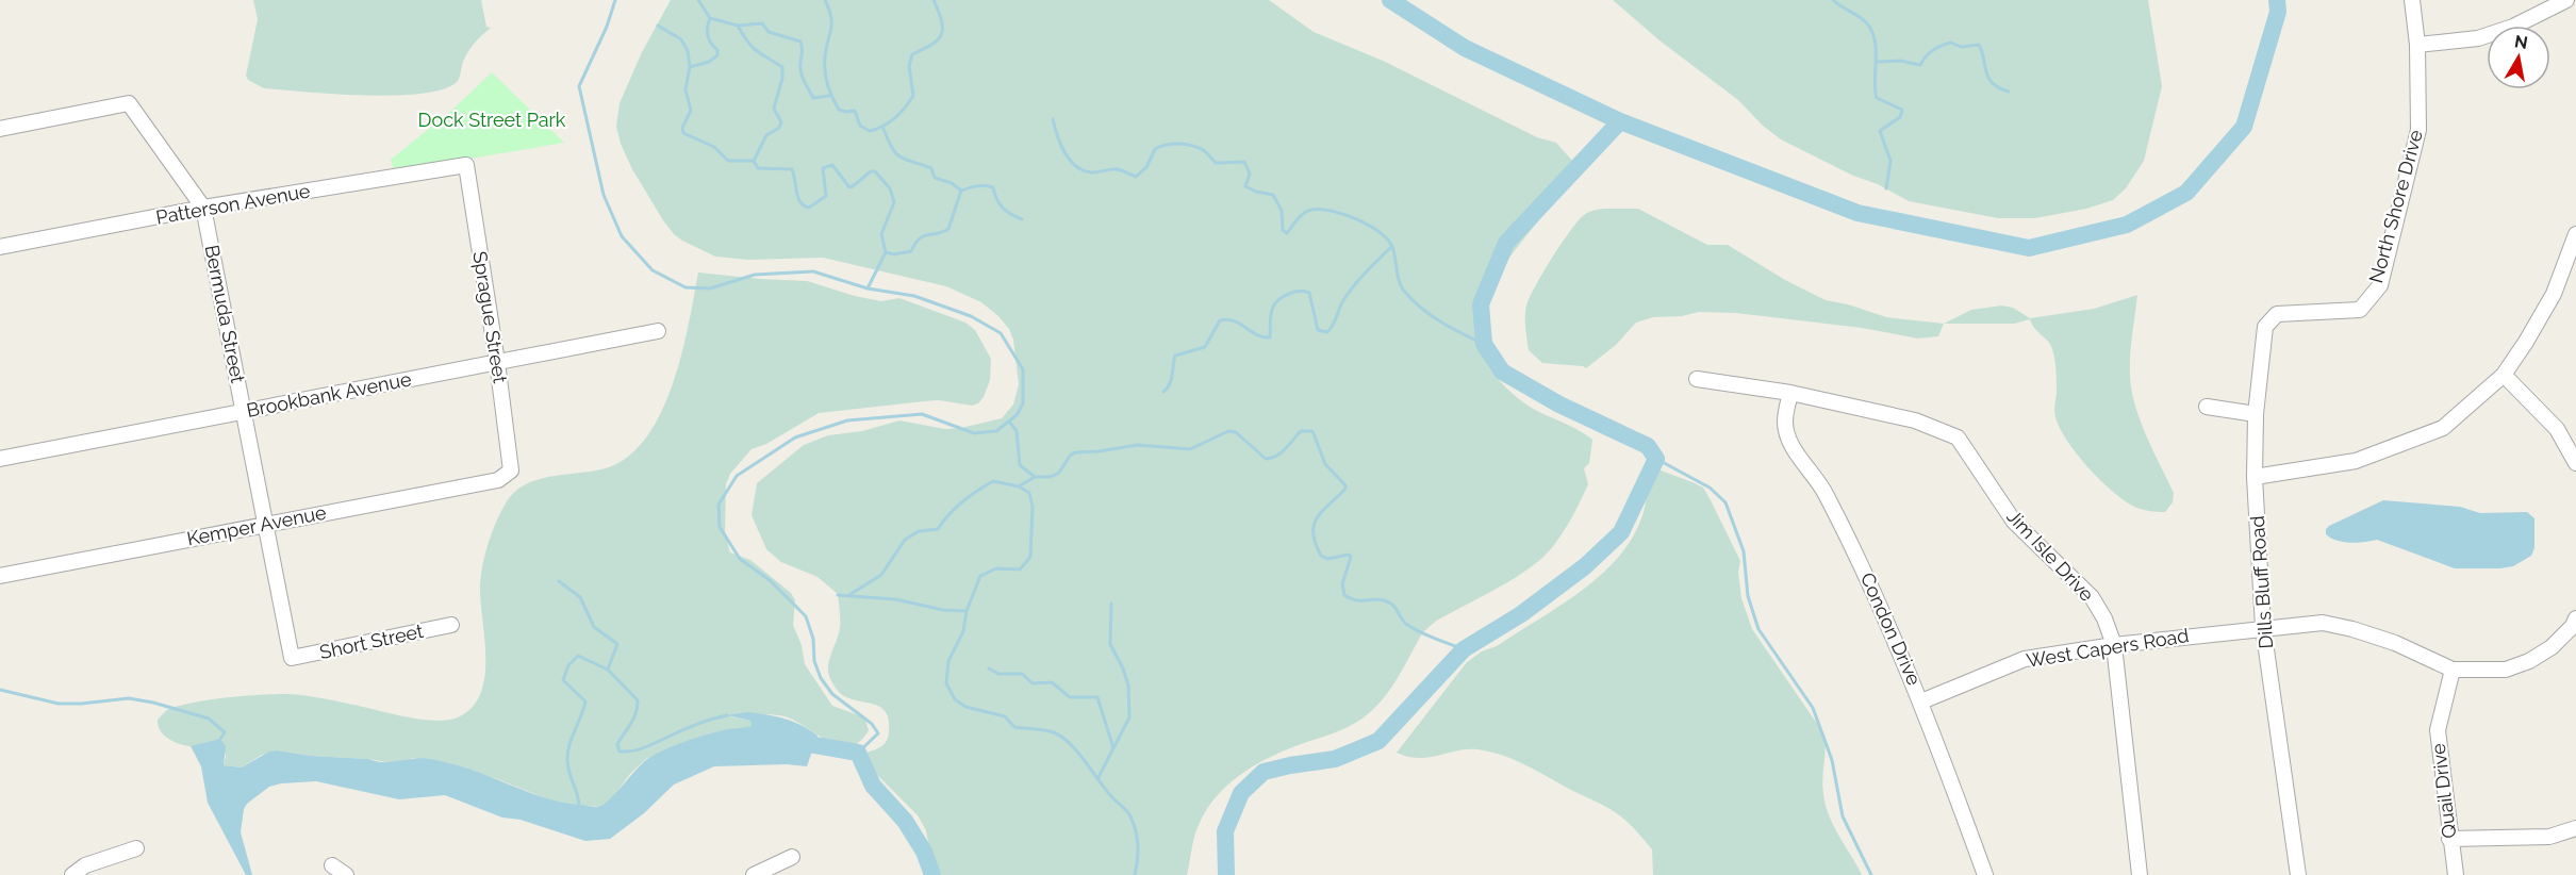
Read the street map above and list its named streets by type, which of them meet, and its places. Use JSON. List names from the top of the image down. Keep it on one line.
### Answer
{"streets":{"street":["Patterson Avenue","North Shore Drive","Bermuda Street","Sprague Street","Brookbank Avenue","Kemper Avenue","Jim Isle Drive","Dills Bluff Road","Condon Drive","Short Street","West Capers Road","Quail Drive"]},"crossings":[["Patterson Avenue","Bermuda Street"],["Patterson Avenue","Sprague Street"],["North Shore Drive","Dills Bluff Road"],["Bermuda Street","Brookbank Avenue"],["Bermuda Street","Kemper Avenue"],["Bermuda Street","Short Street"],["Sprague Street","Brookbank Avenue"],["Sprague Street","Kemper Avenue"],["Jim Isle Drive","Condon Drive"],["Jim Isle Drive","West Capers Road"],["Dills Bluff Road","West Capers Road"],["Condon Drive","West Capers Road"],["West Capers Road","Quail Drive"]],"parks":["Dock Street Park"],"north":"top"}
